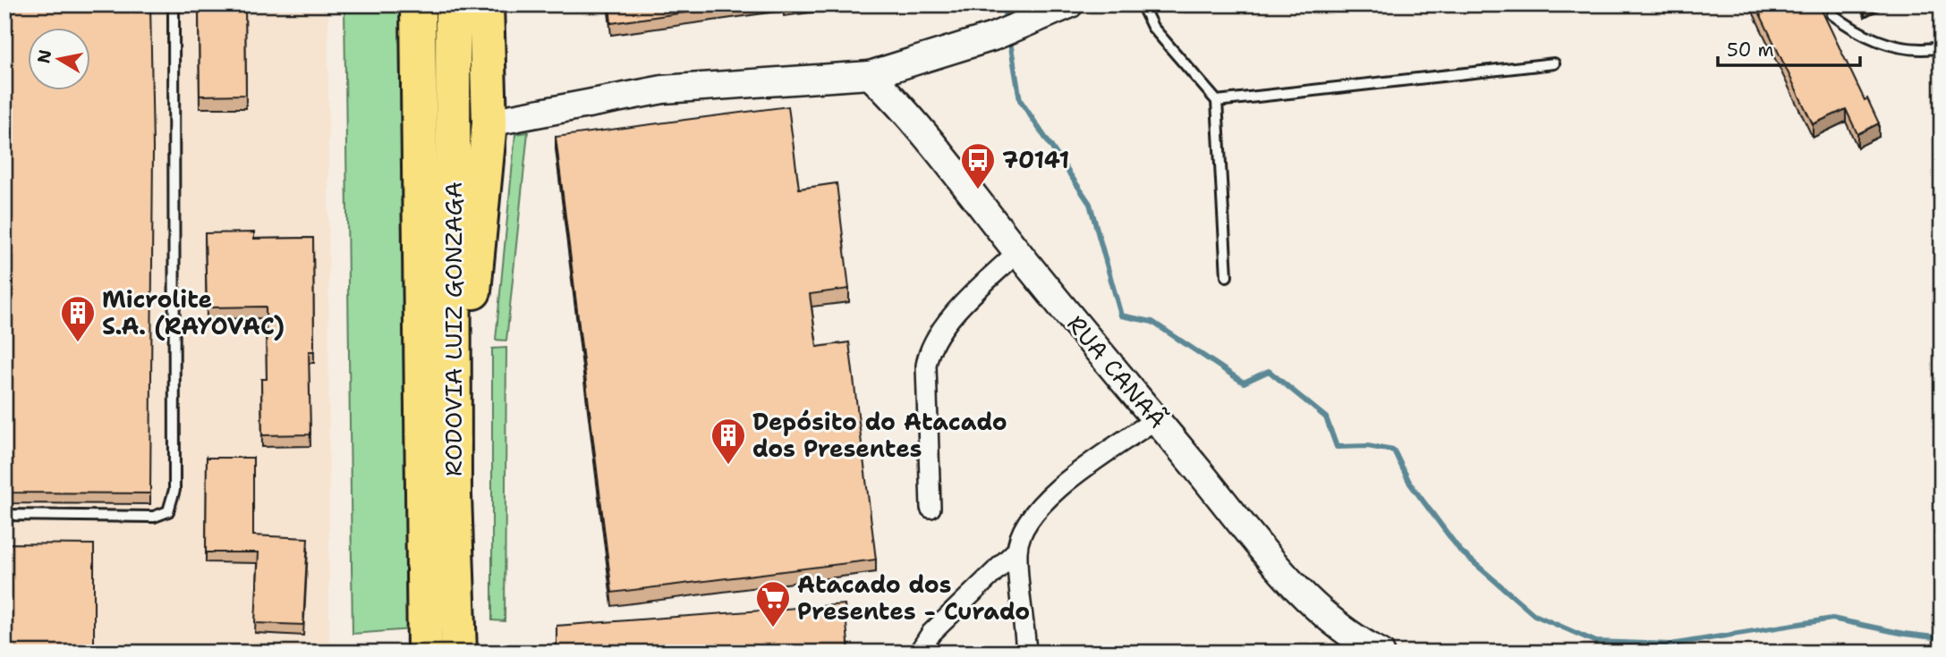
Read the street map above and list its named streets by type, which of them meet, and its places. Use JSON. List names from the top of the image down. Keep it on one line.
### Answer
{"streets":{"highway":["RODOVIA LUIZ GONZAGA"],"street":["RUA CANAÃ"]},"places":{"bus stop":["70141"],"building":["Microlite S.A. (RAYOVAC)","Depósito do Atacado dos Presentes"],"supermarket":["Atacado dos Presentes - Curado"]},"scale_bar":"50 m","north":"left"}
